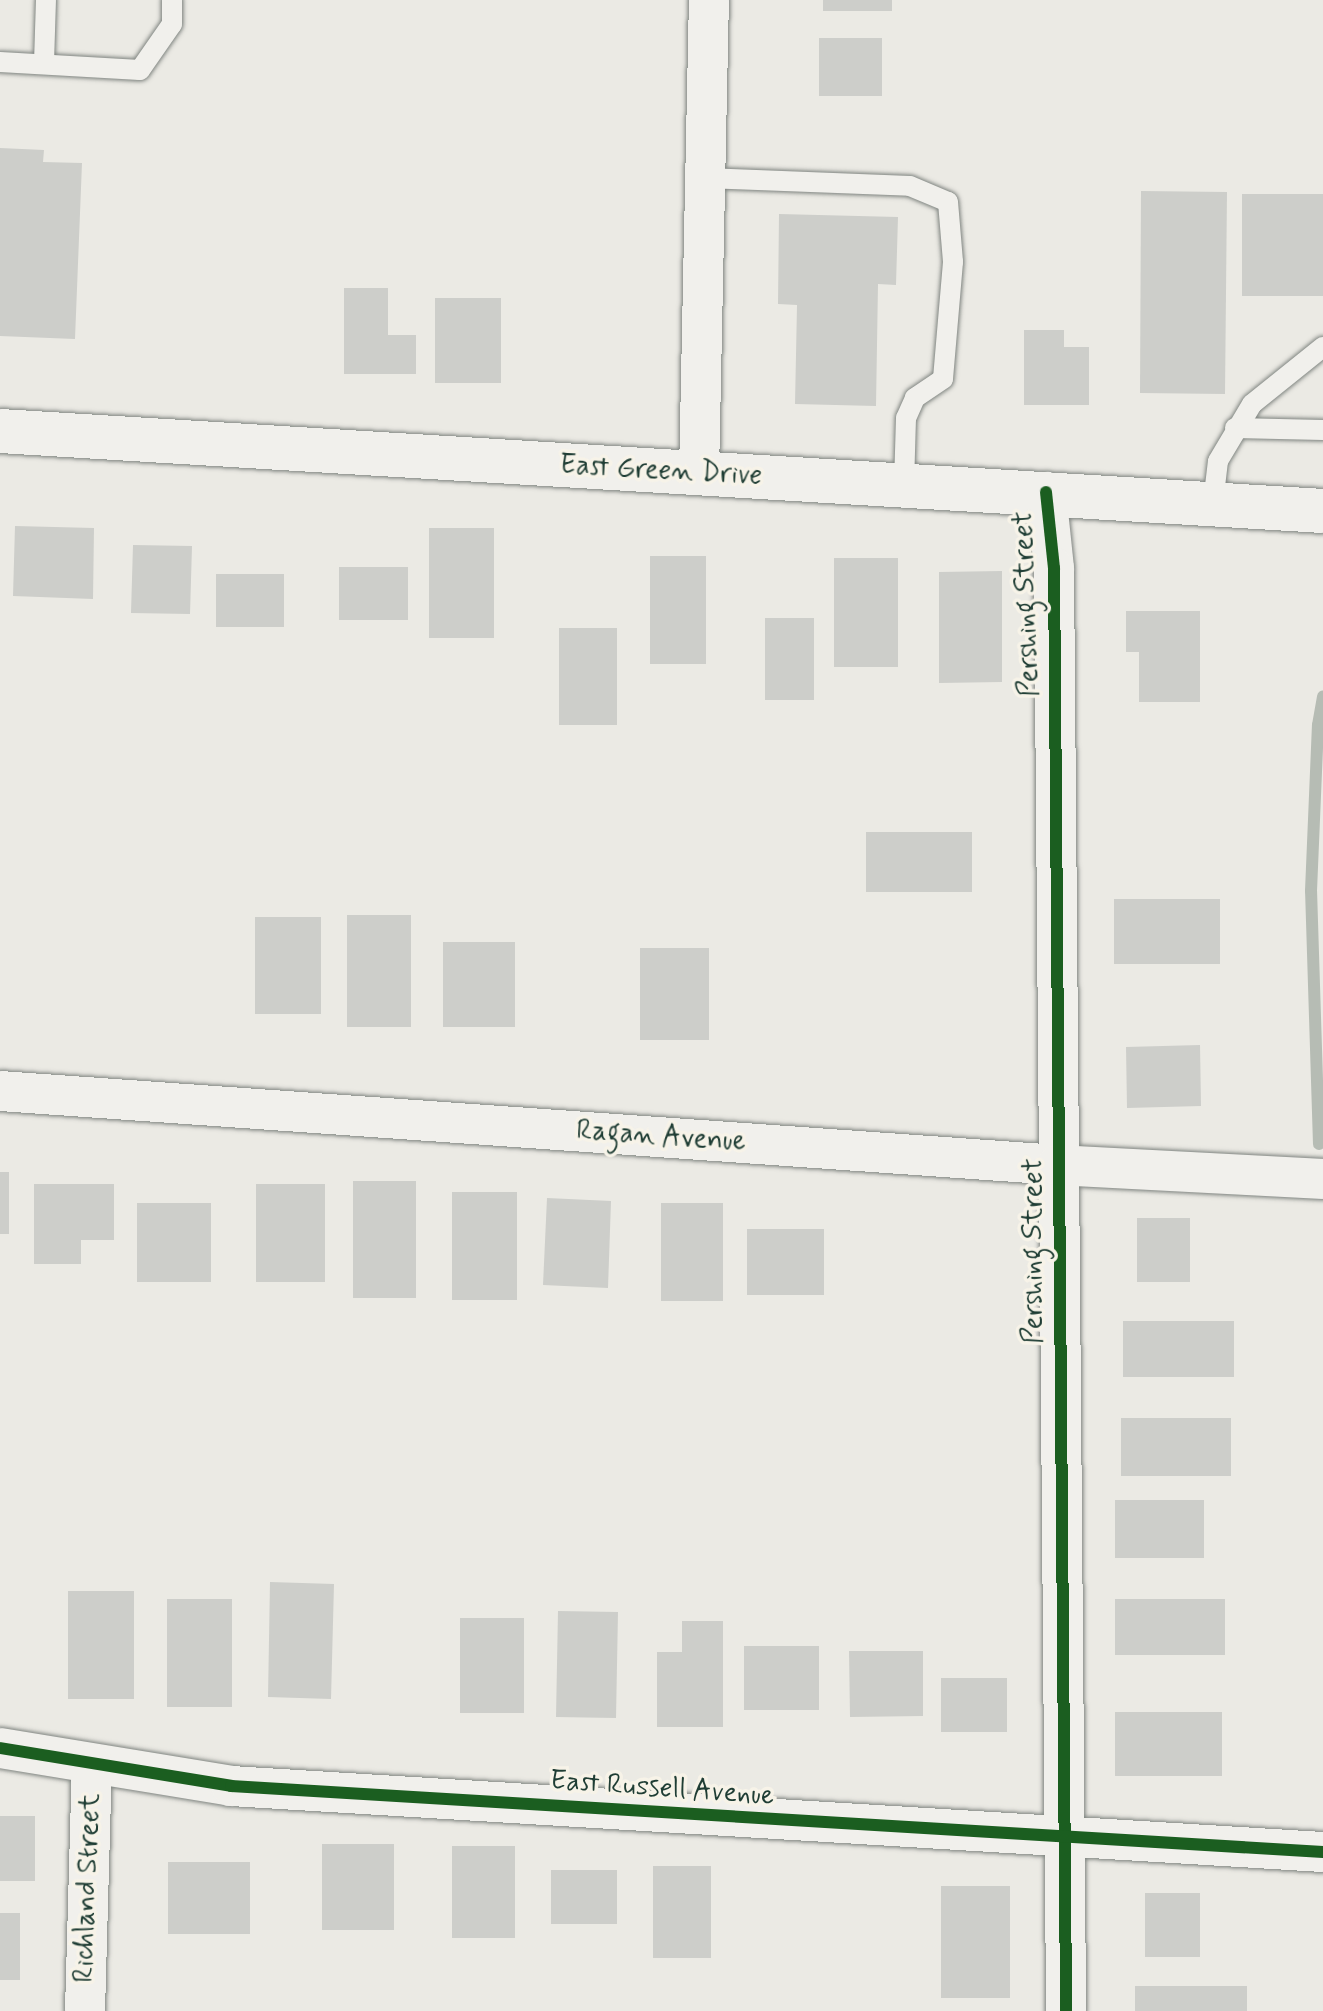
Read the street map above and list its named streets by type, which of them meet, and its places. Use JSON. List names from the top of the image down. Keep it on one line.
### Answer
{"streets":{"main road":["East Green Drive"],"street":["Pershing Street","Ragan Avenue","East Russell Avenue","Richland Street"]},"crossings":[["East Green Drive","Pershing Street"],["Pershing Street","Ragan Avenue"],["Pershing Street","East Russell Avenue"],["East Russell Avenue","Richland Street"]]}
